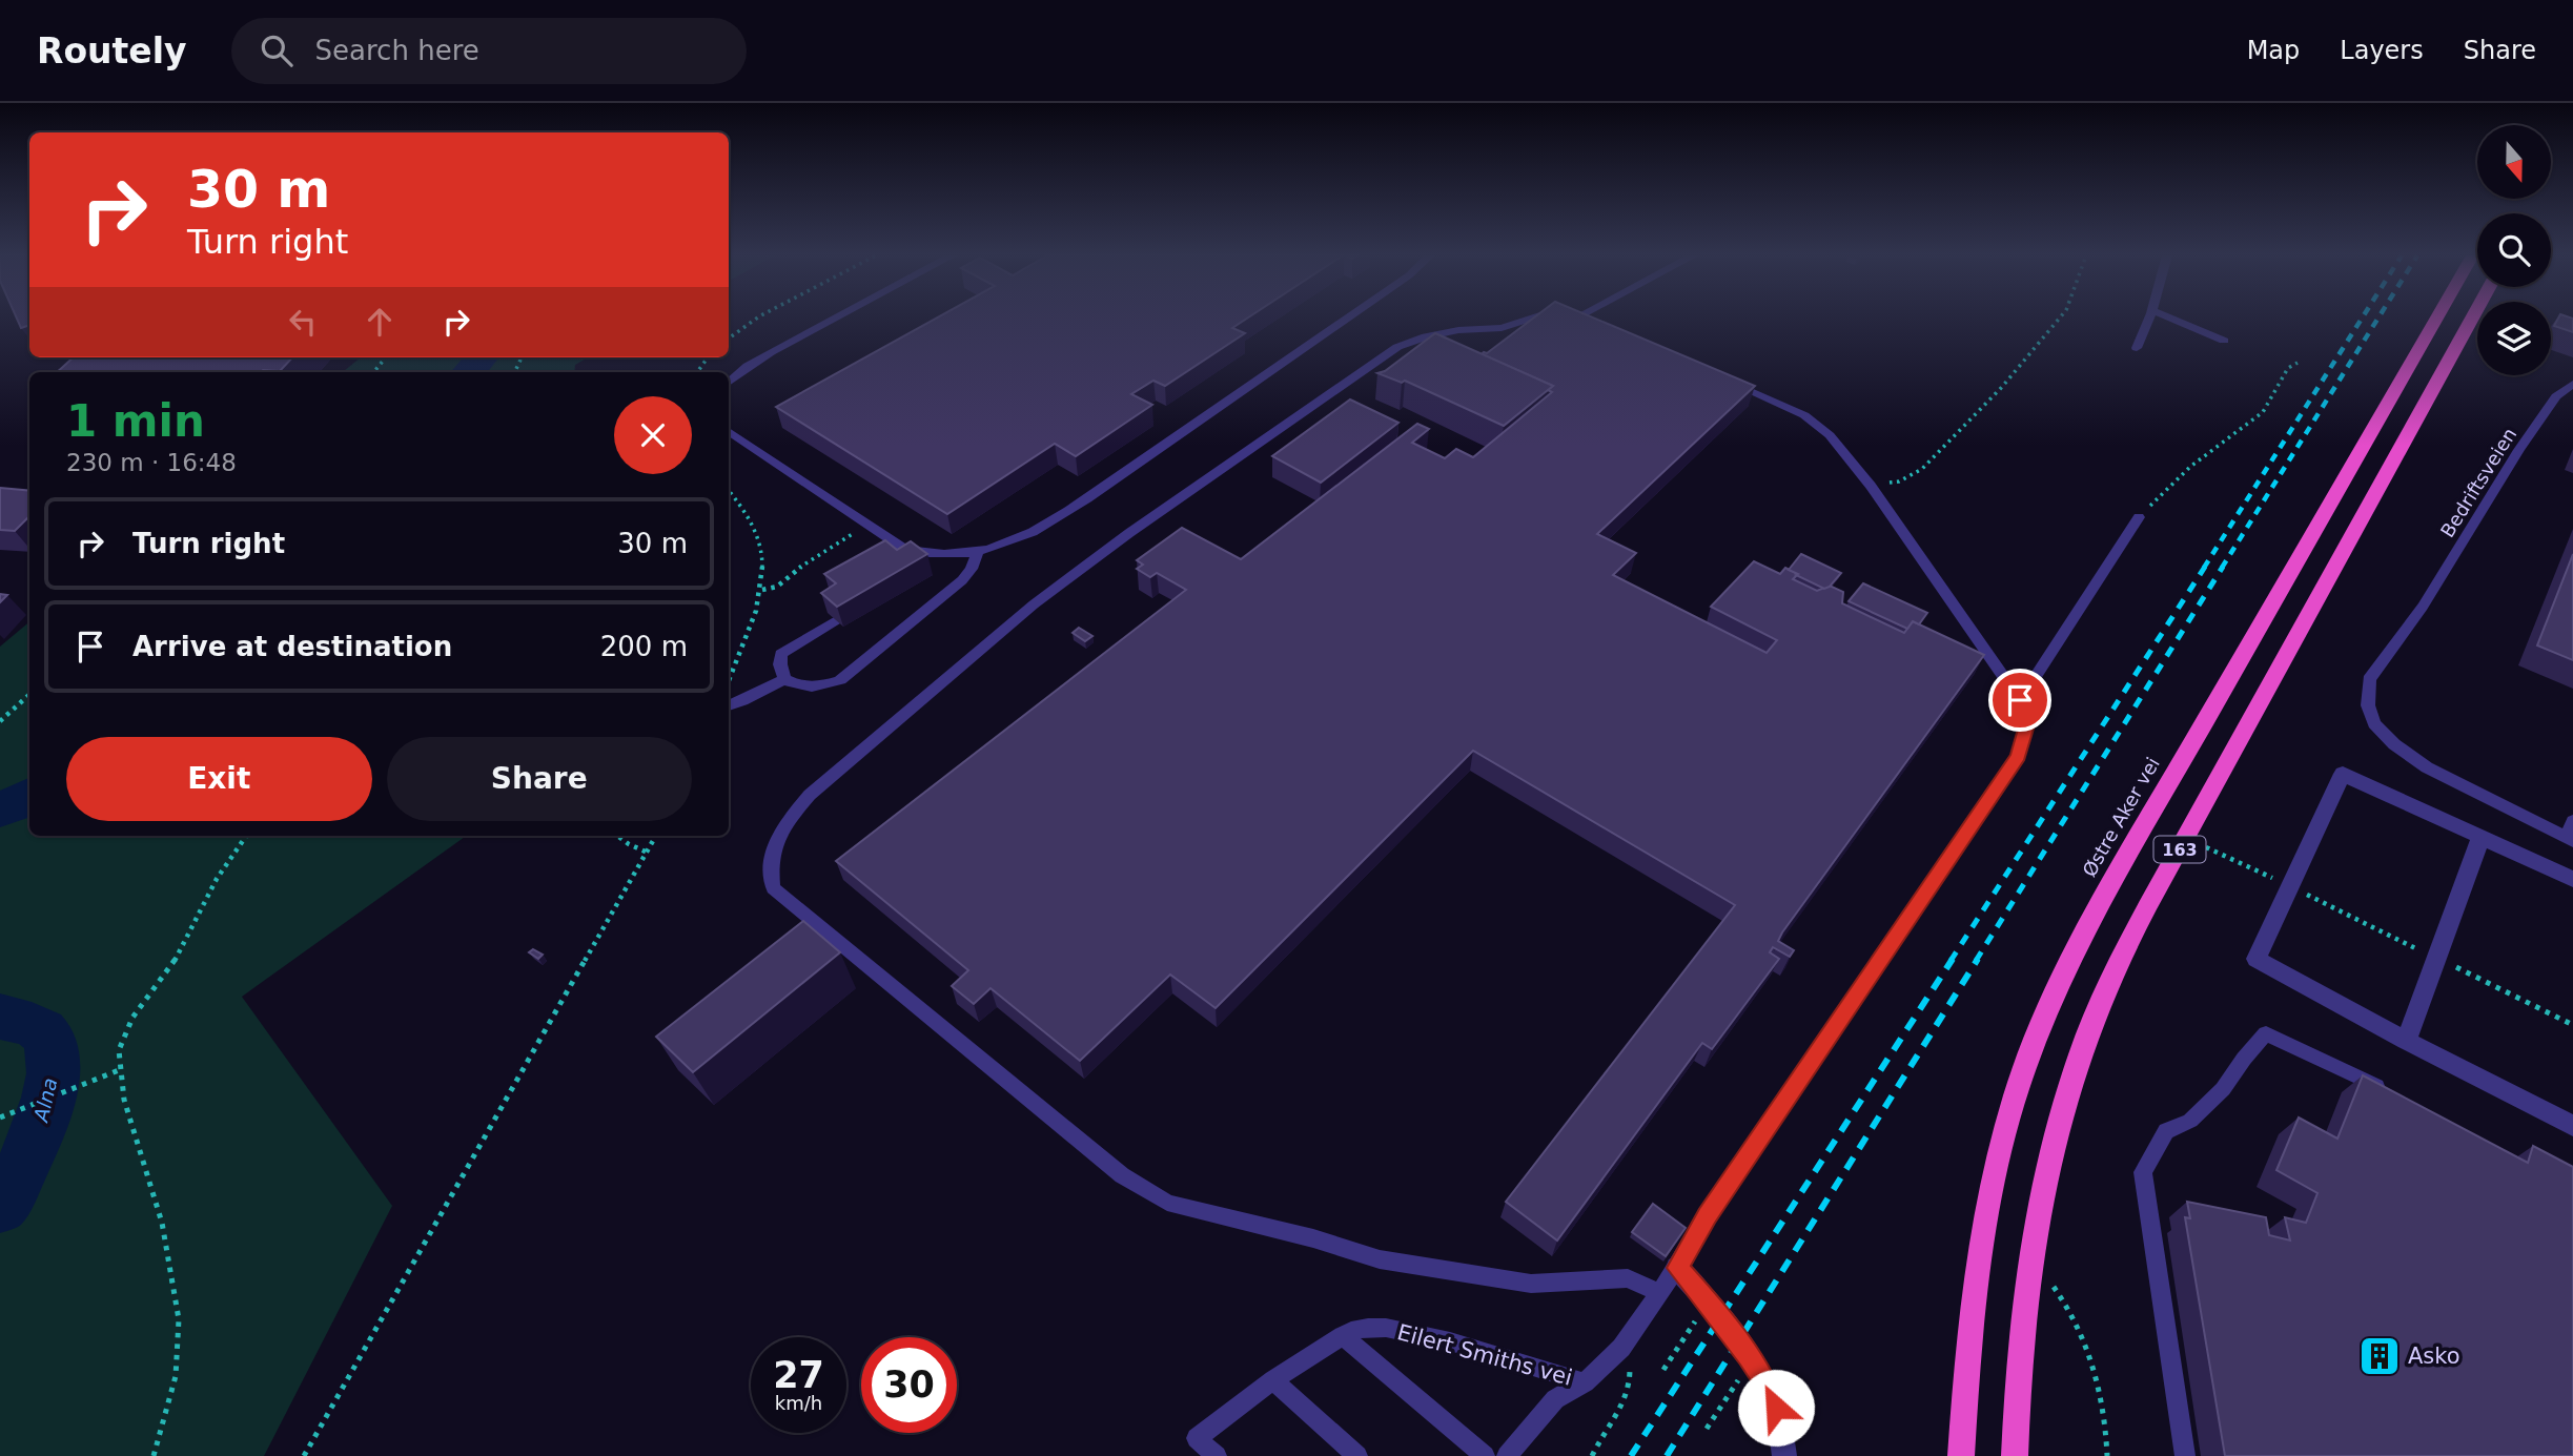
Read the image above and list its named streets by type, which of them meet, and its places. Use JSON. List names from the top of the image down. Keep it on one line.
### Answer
{"streets":{"highway":["Østre Aker vei","163"],"lane":["Bedriftsveien","Eilert Smiths vei"]},"water":["Alna"],"places":{"building":["Asko"]},"north":"bottom","page":{"header":"Routely","search":"Search here","nav":["Map","Layers","Share"],"turn":["30 m","Turn right"],"heading":["1 min","230 m · 16:48"],"list":[{"name":"Turn right","value":"30 m"},{"name":"Arrive at destination","value":"200 m"}],"buttons":["Exit","Share"],"speed":"27 km/h","limit":"30"}}
